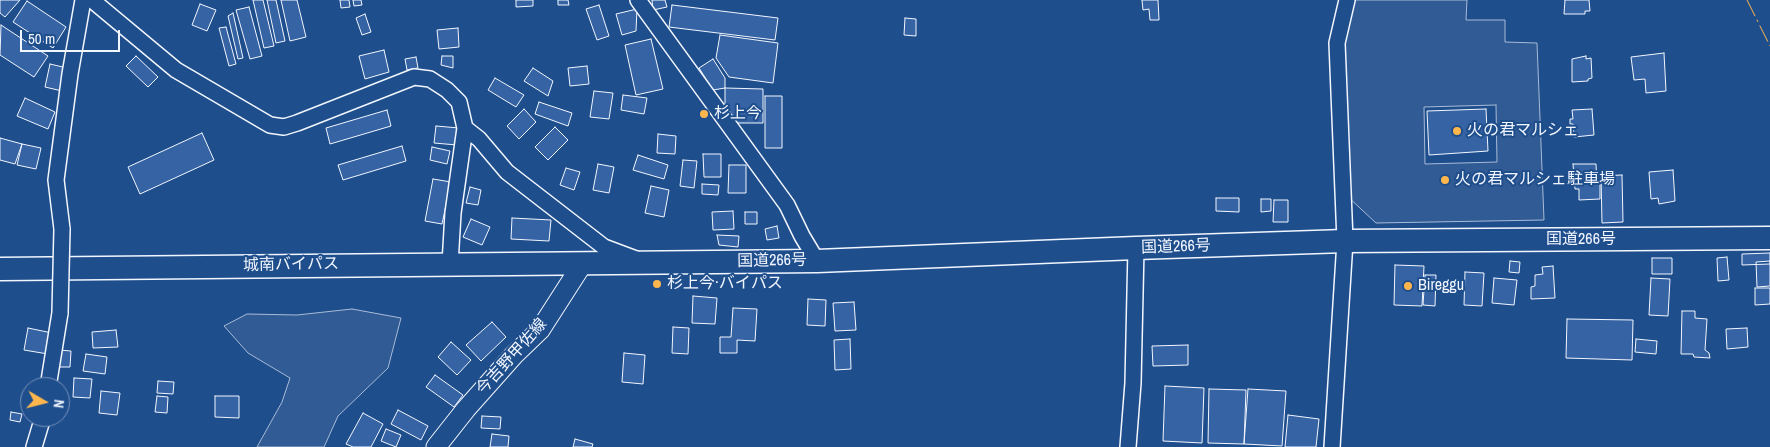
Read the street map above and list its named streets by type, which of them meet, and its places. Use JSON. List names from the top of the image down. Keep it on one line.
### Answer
{"streets":{"highway":["国道266号","城南バイパス"],"main road":["今吉野甲佐線"]},"crossings":[["国道266号","城南バイパス"],["国道266号","今吉野甲佐線"],["城南バイパス","今吉野甲佐線"]],"places":["杉上今","火の君マルシェ","火の君マルシェ駐車場","杉上今·バイパス","Bireggu"],"scale_bar":"50 m","north":"right"}
